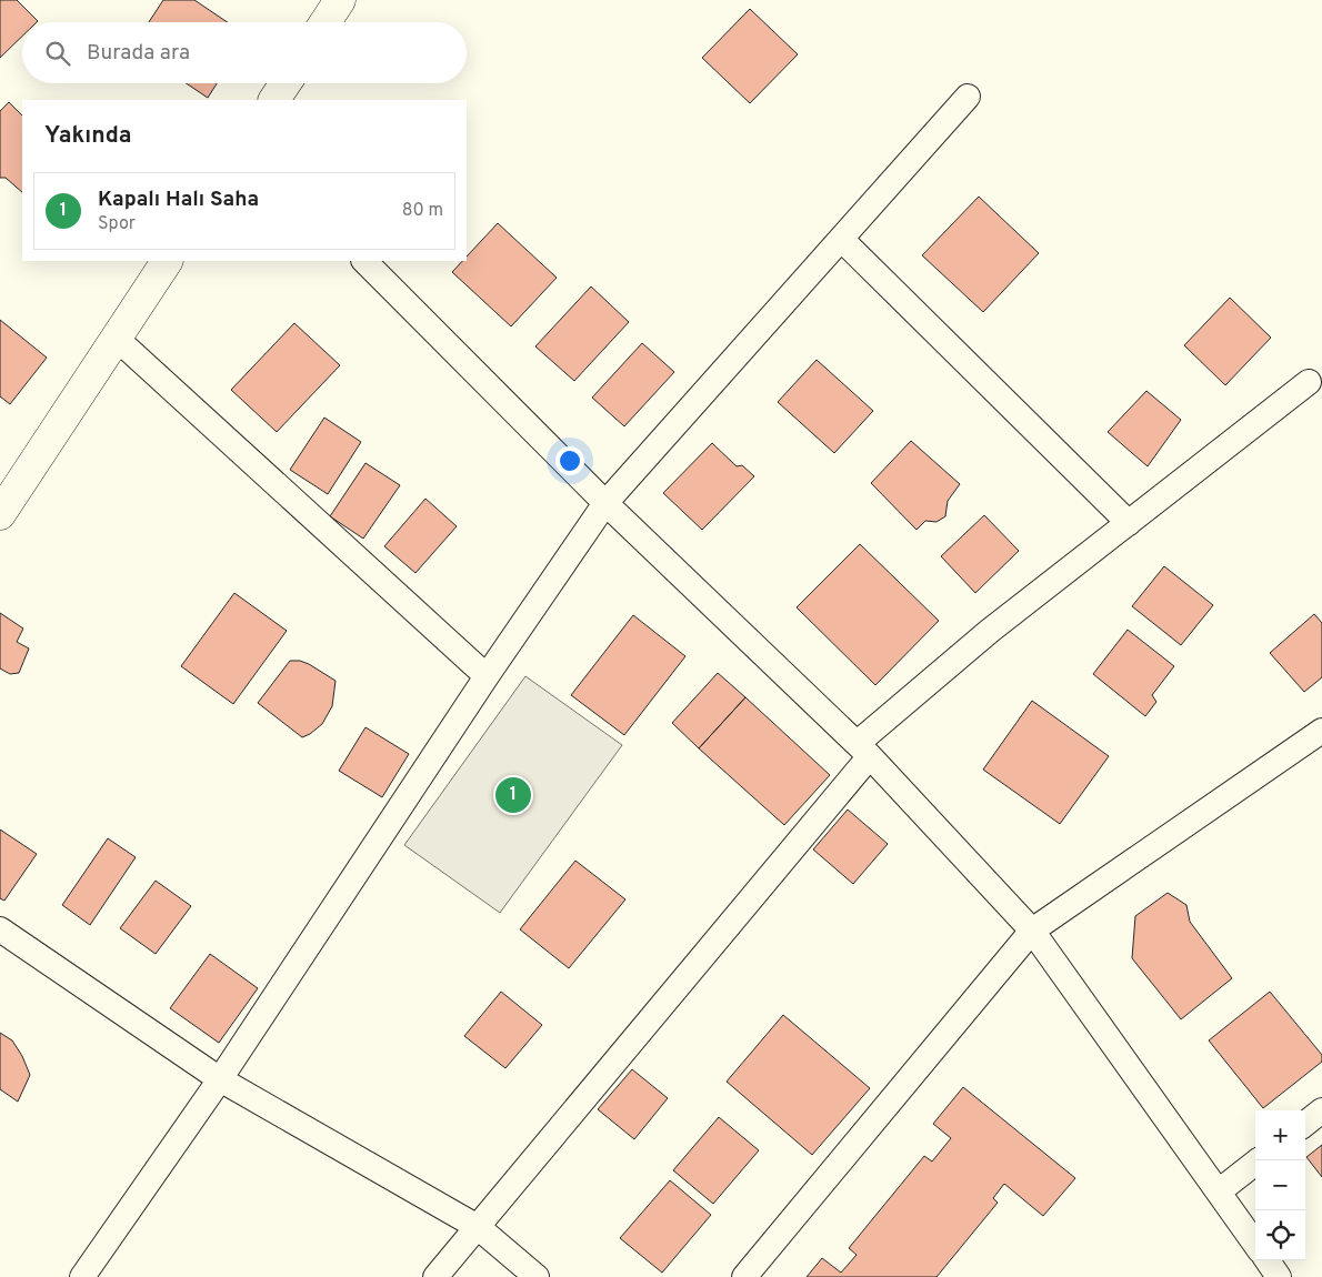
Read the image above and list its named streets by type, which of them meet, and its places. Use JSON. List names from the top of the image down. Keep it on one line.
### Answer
{"page":{"search":"Burada ara","heading":"Yakında","list":[{"mark":"1","name":"Kapalı Halı Saha","note":"Spor","value":"80 m"}],"pins":"1","map_buttons":["+","−"]}}
